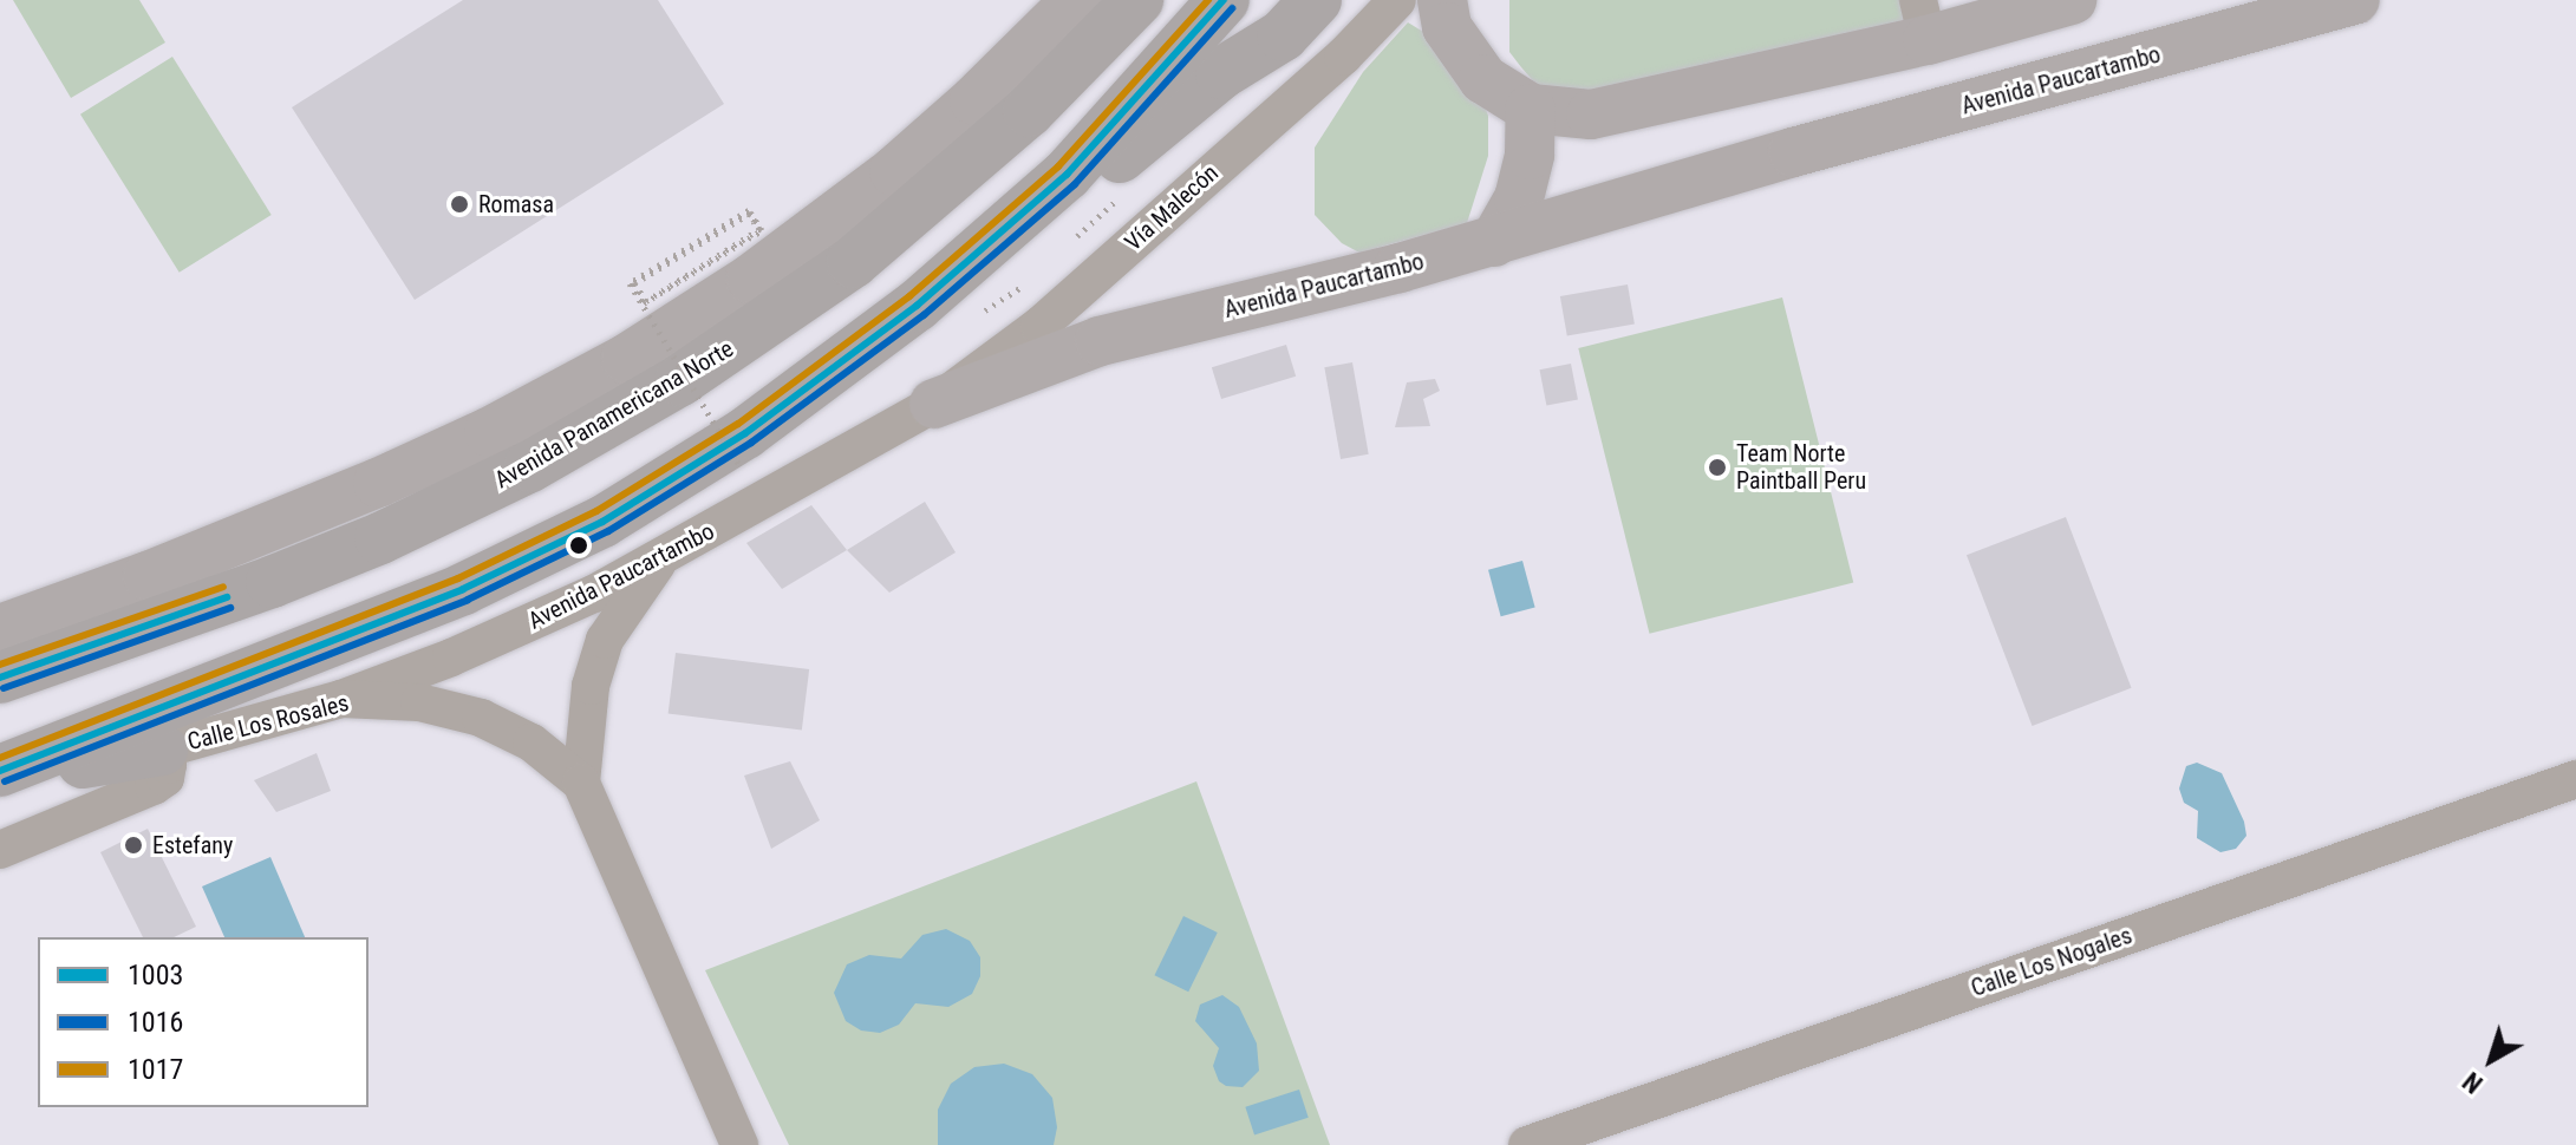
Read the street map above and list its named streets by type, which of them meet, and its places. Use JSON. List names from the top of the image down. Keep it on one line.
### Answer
{"streets":{"highway":["Avenida Panamericana Norte"],"main road":["Avenida Paucartambo"],"street":["Vía Malecón","Calle Los Rosales","Calle Los Nogales"]},"crossings":[["Avenida Paucartambo","Vía Malecón"],["Avenida Paucartambo","Calle Los Rosales"]],"places":["Romasa","Team Norte Paintball Peru","Estefany"],"lines":["transit line 1003","transit line 1017","transit line 1016"],"legend":["1003","1016","1017"],"north":"bottom left"}
